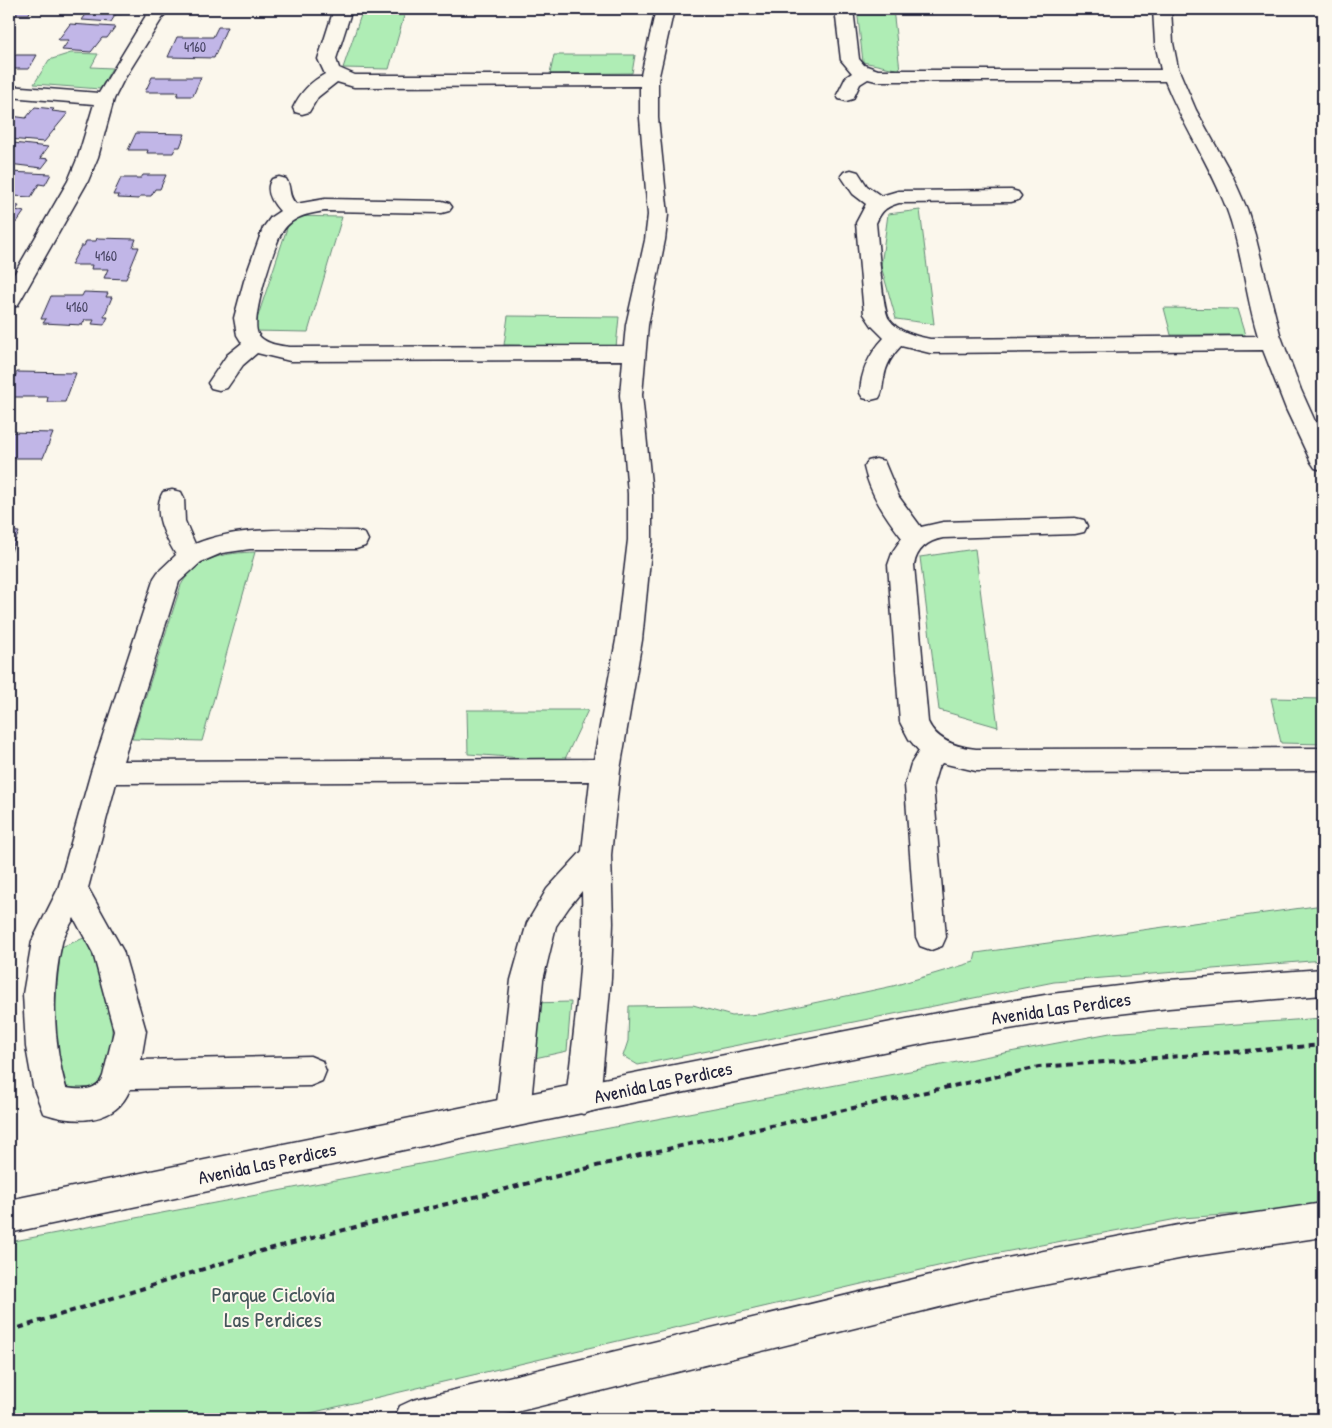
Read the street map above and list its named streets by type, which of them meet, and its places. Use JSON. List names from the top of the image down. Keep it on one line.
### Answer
{"streets":{"street":["Avenida Las Perdices"]},"parks":["Parque Ciclovía Las Perdices"],"house_numbers":["4160","4160","4160"]}
